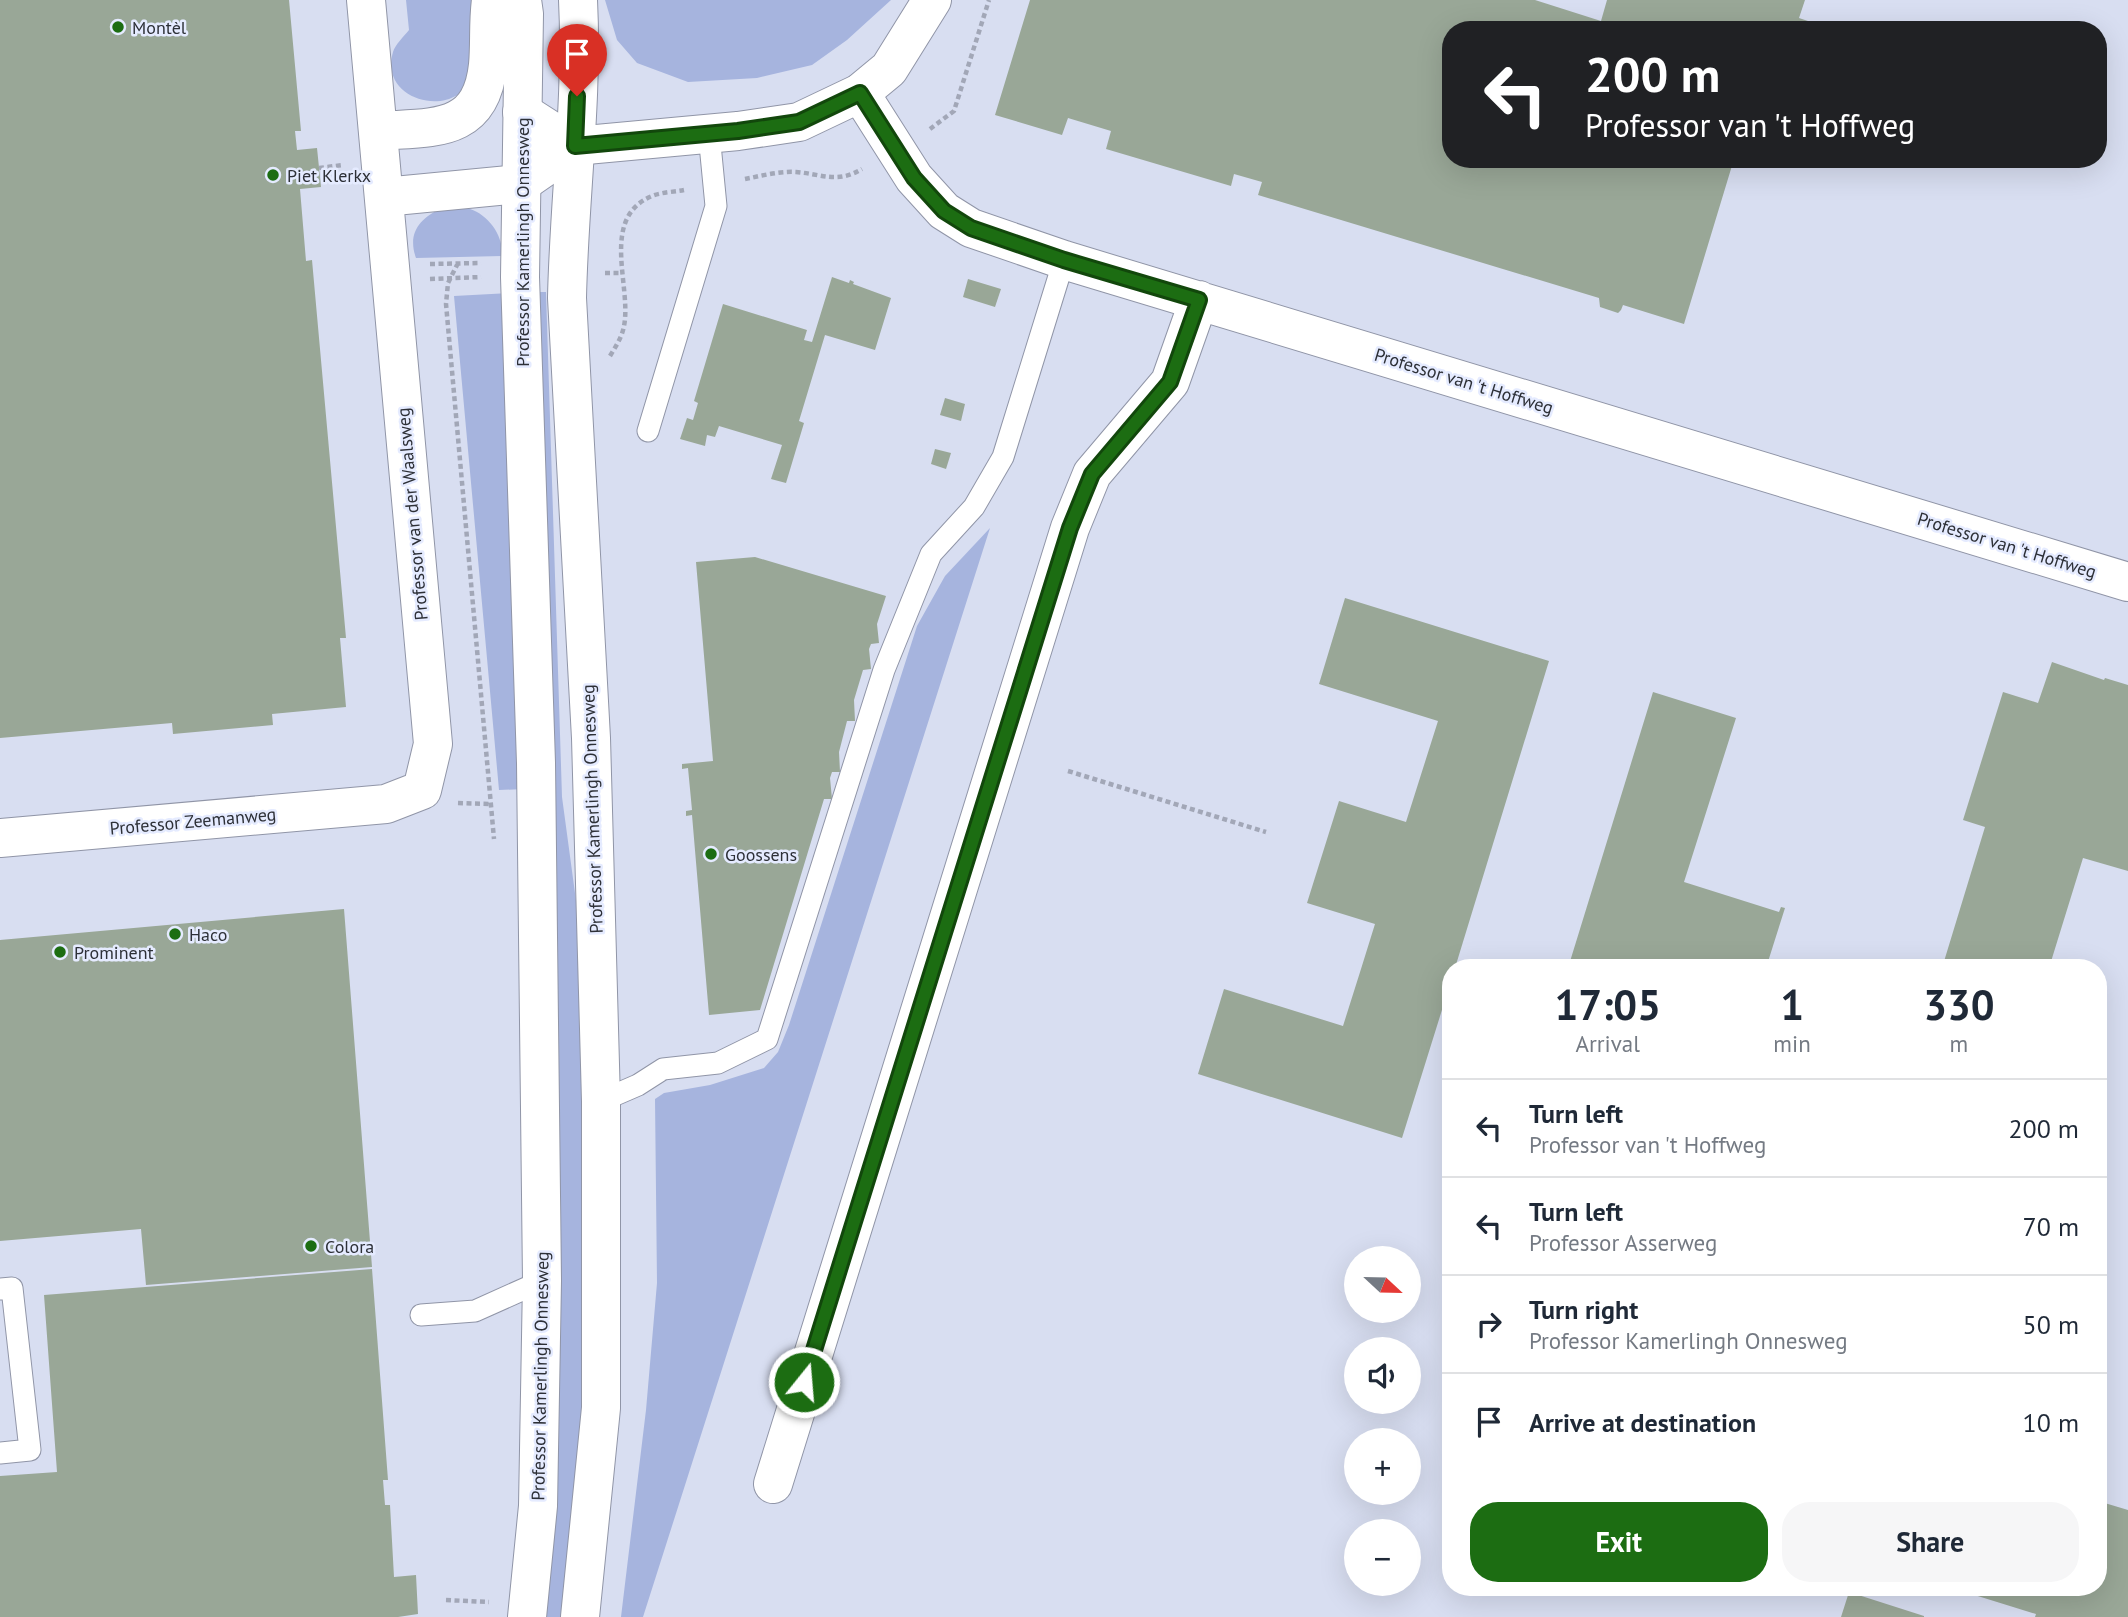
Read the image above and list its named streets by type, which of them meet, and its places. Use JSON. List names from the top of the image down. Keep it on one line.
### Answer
{"streets":{"street":["Professor Kamerlingh Onnesweg","Professor van 't Hoffweg","Professor van der Waalsweg","Professor Zeemanweg"]},"crossings":[["Professor van der Waalsweg","Professor Zeemanweg"]],"places":["Montèl","Piet Klerkx","Goossens","Haco","Prominent","Colora"],"north":"right","page":{"turn":["200 m","Professor van 't Hoffweg"],"eta":["17:05","Arrival","1","min","330","m"],"list":[{"name":"Turn left","note":"Professor van 't Hoffweg","value":"200 m"},{"name":"Turn left","note":"Professor Asserweg","value":"70 m"},{"name":"Turn right","note":"Professor Kamerlingh Onnesweg","value":"50 m"},{"name":"Arrive at destination","value":"10 m"}],"map_buttons":["+","−"],"buttons":["Exit","Share"]}}
